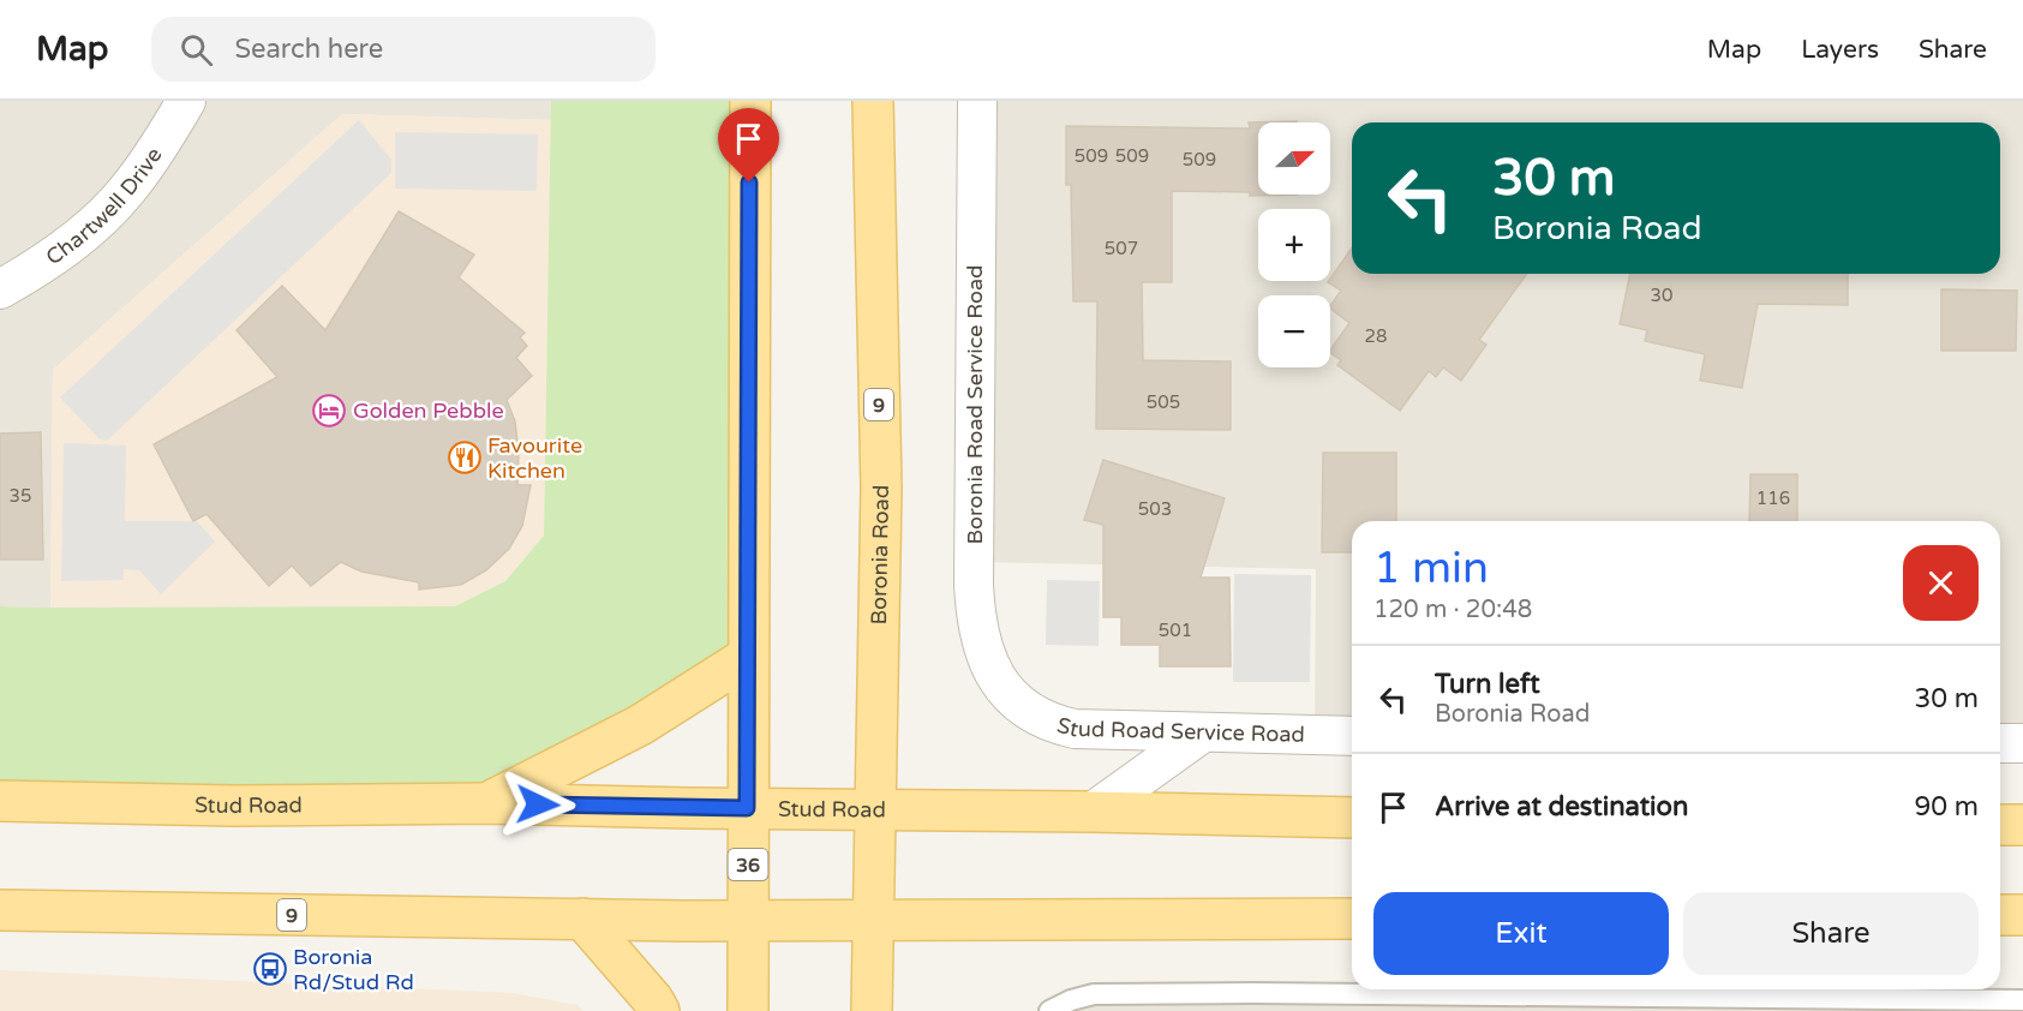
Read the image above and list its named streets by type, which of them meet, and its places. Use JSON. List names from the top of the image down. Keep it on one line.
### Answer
{"streets":{"main road":["9","Boronia Road","Stud Road","36"],"street":["Chartwell Drive","Boronia Road Service Road","Stud Road Service Road"]},"crossings":[["9","Boronia Road"],["9","36"],["Boronia Road Service Road","Stud Road Service Road"],["Boronia Road","Stud Road"],["Stud Road","36"]],"places":{"hotel":["Golden Pebble"],"restaurant":["Favourite Kitchen"],"bus stop":["Boronia Rd/Stud Rd"]},"house_numbers":["509","509","509","507","30","28","505","35","116","503","501"],"north":"right","page":{"header":"Map","search":"Search here","nav":["Map","Layers","Share"],"map_buttons":["+","−"],"turn":["30 m","Boronia Road"],"heading":["1 min","120 m · 20:48"],"list":[{"name":"Turn left","note":"Boronia Road","value":"30 m"},{"name":"Arrive at destination","value":"90 m"}],"buttons":["Exit","Share"]}}
